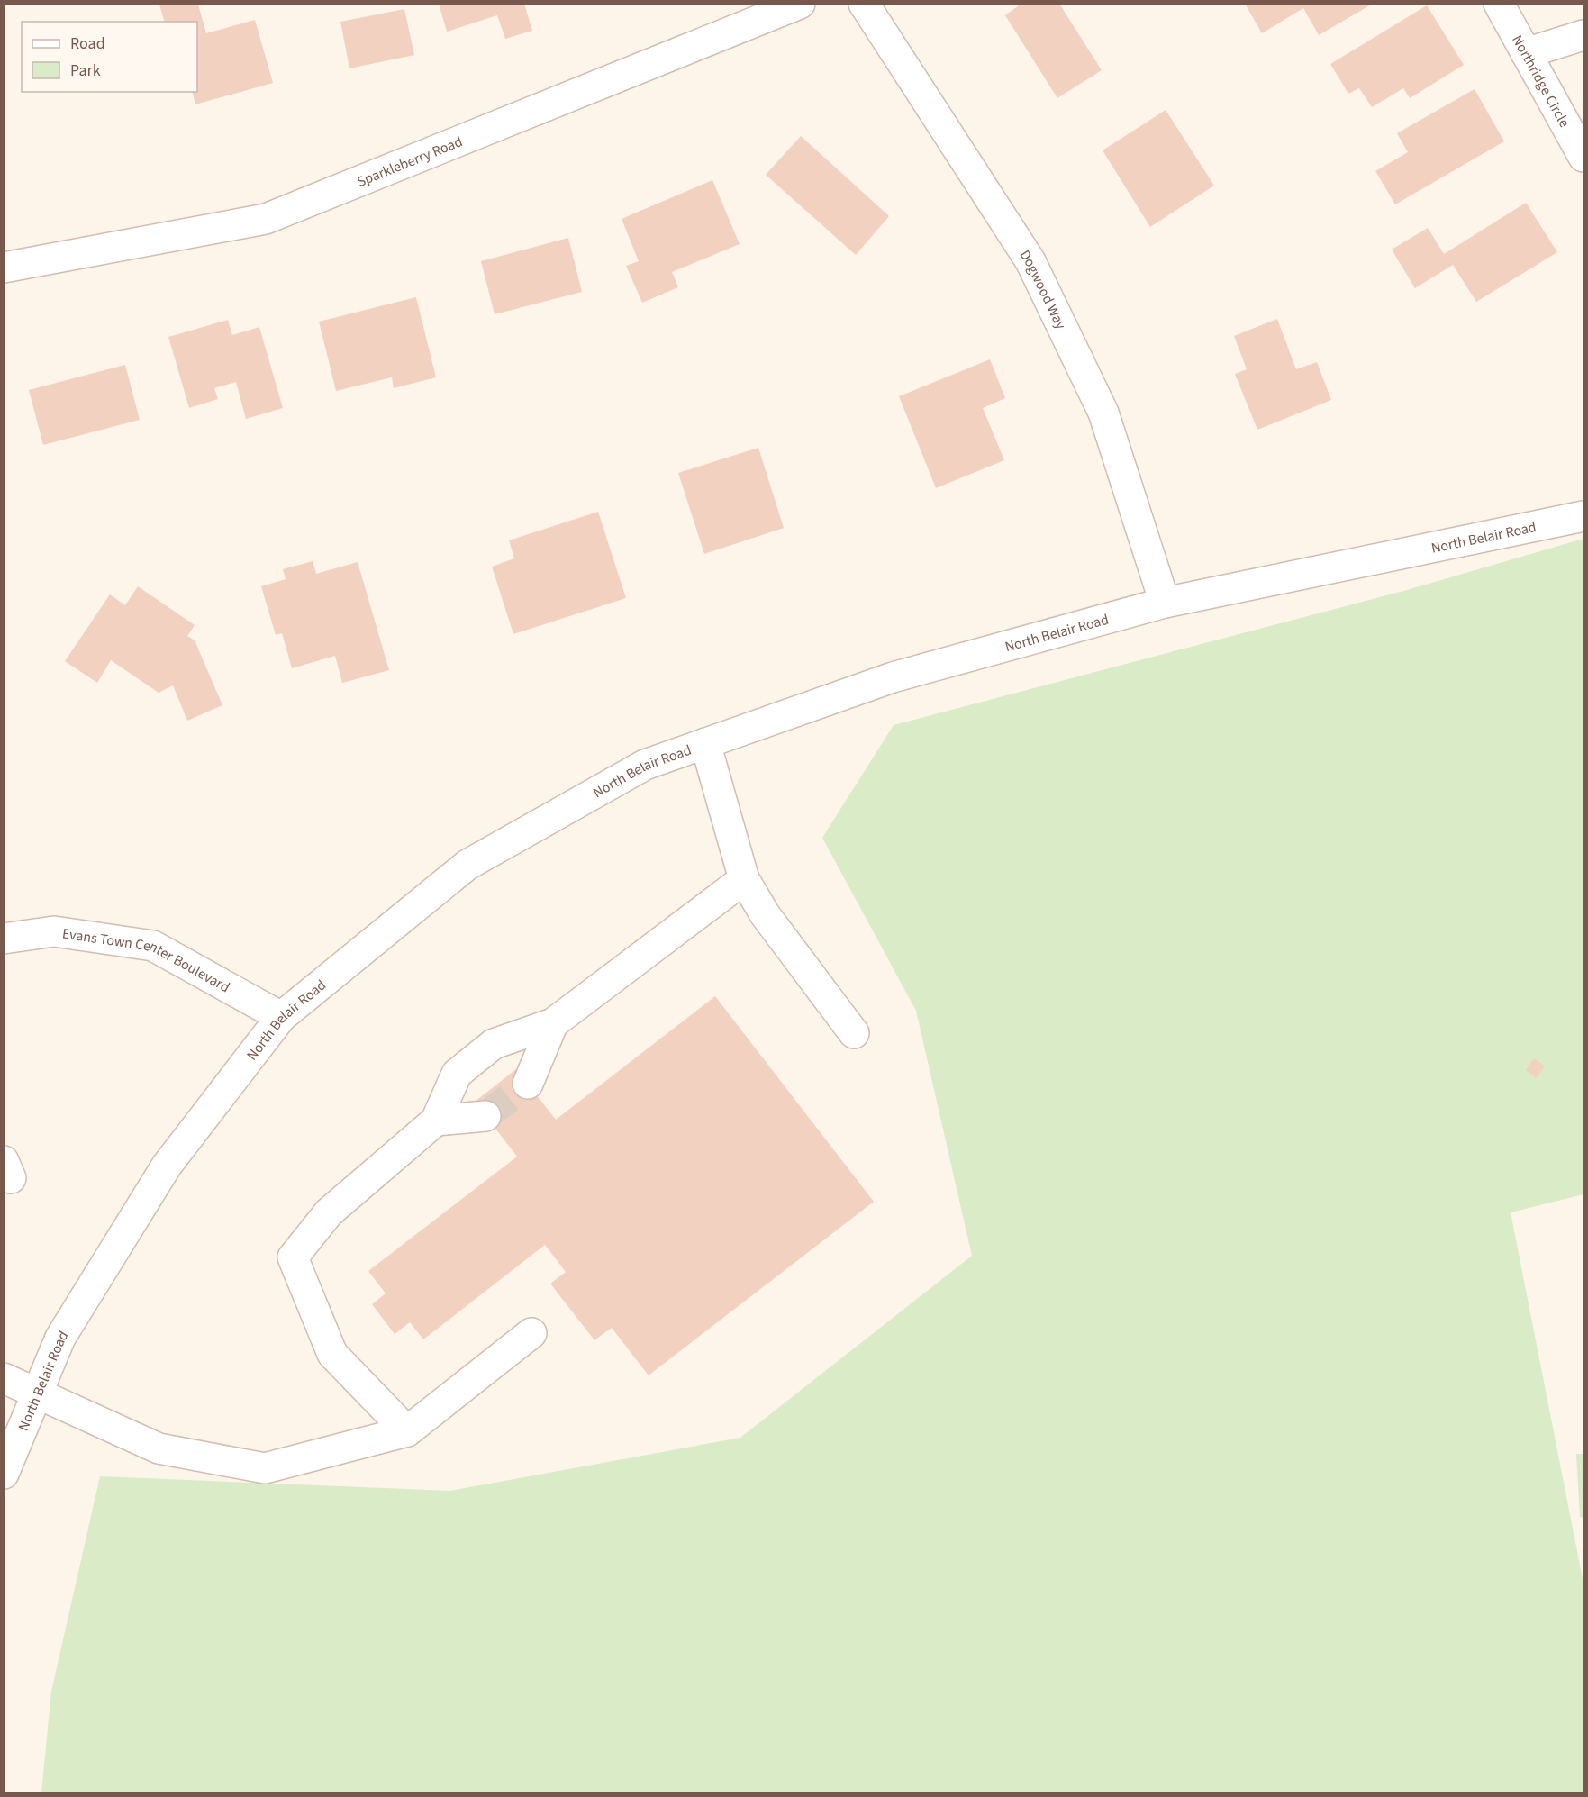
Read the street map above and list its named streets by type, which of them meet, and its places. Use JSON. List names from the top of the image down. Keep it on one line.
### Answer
{"streets":{"street":["Northridge Circle","Sparkleberry Road","Dogwood Way","North Belair Road","Evans Town Center Boulevard"]},"crossings":[["Dogwood Way","North Belair Road"],["North Belair Road","Evans Town Center Boulevard"]],"legend":["Road","Park"]}
